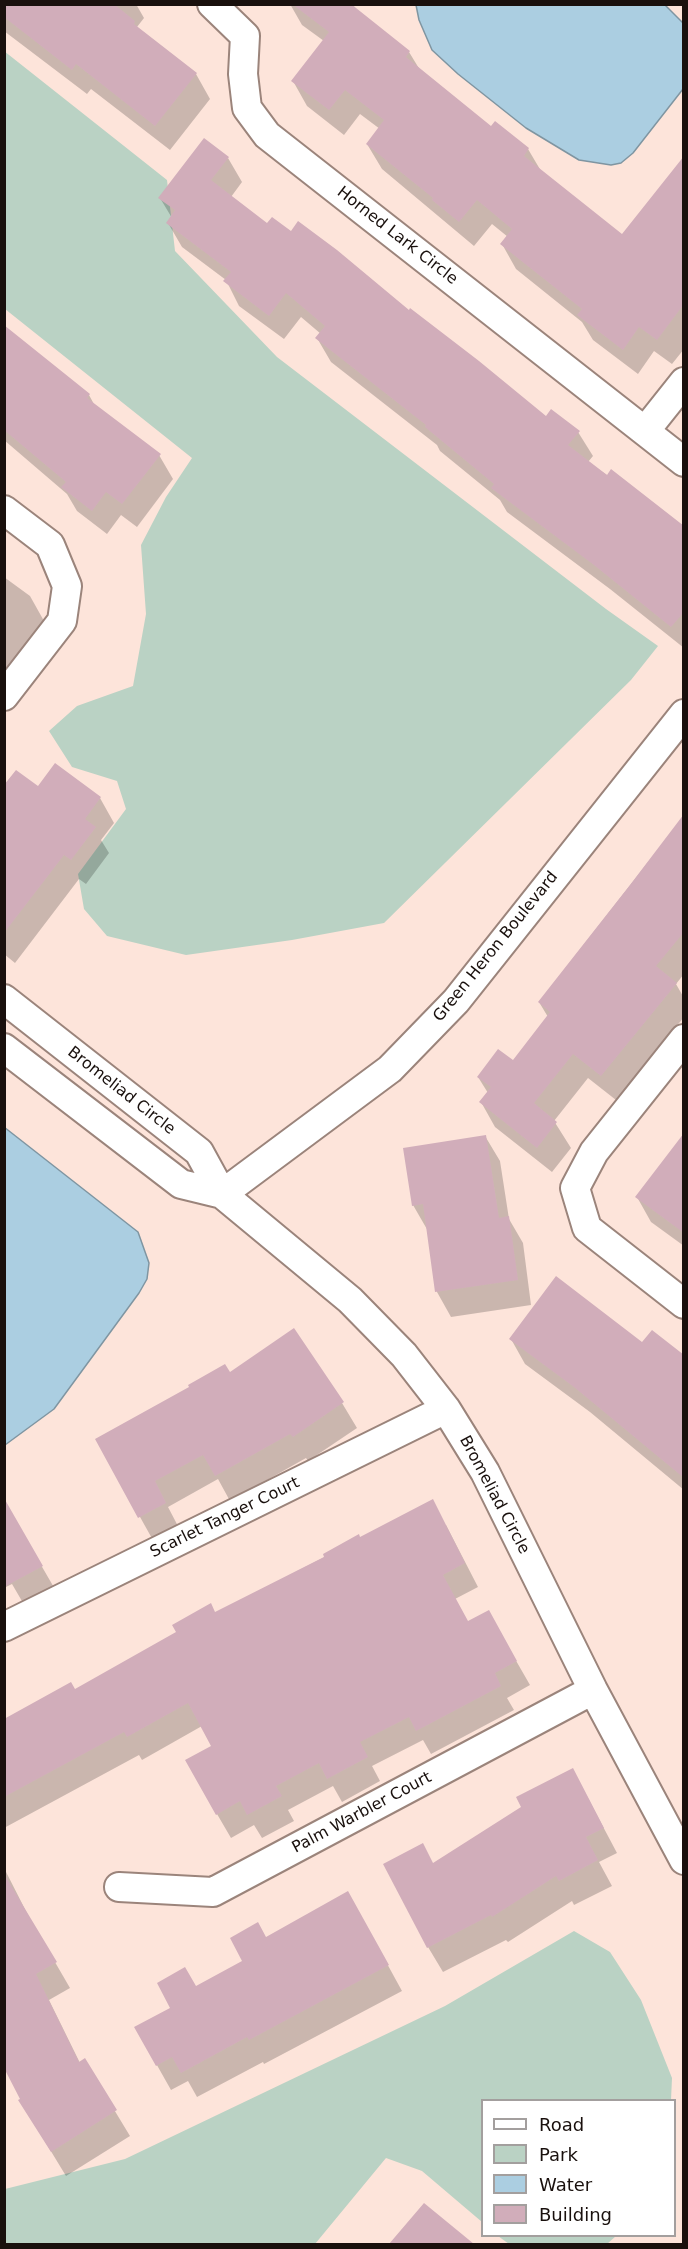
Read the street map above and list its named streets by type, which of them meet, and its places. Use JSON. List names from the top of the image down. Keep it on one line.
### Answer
{"streets":{"street":["Horned Lark Circle","Green Heron Boulevard","Bromeliad Circle","Scarlet Tanger Court","Palm Warbler Court"]},"crossings":[["Green Heron Boulevard","Bromeliad Circle"],["Bromeliad Circle","Scarlet Tanger Court"],["Bromeliad Circle","Palm Warbler Court"]],"legend":["Road","Park","Water","Building"]}
